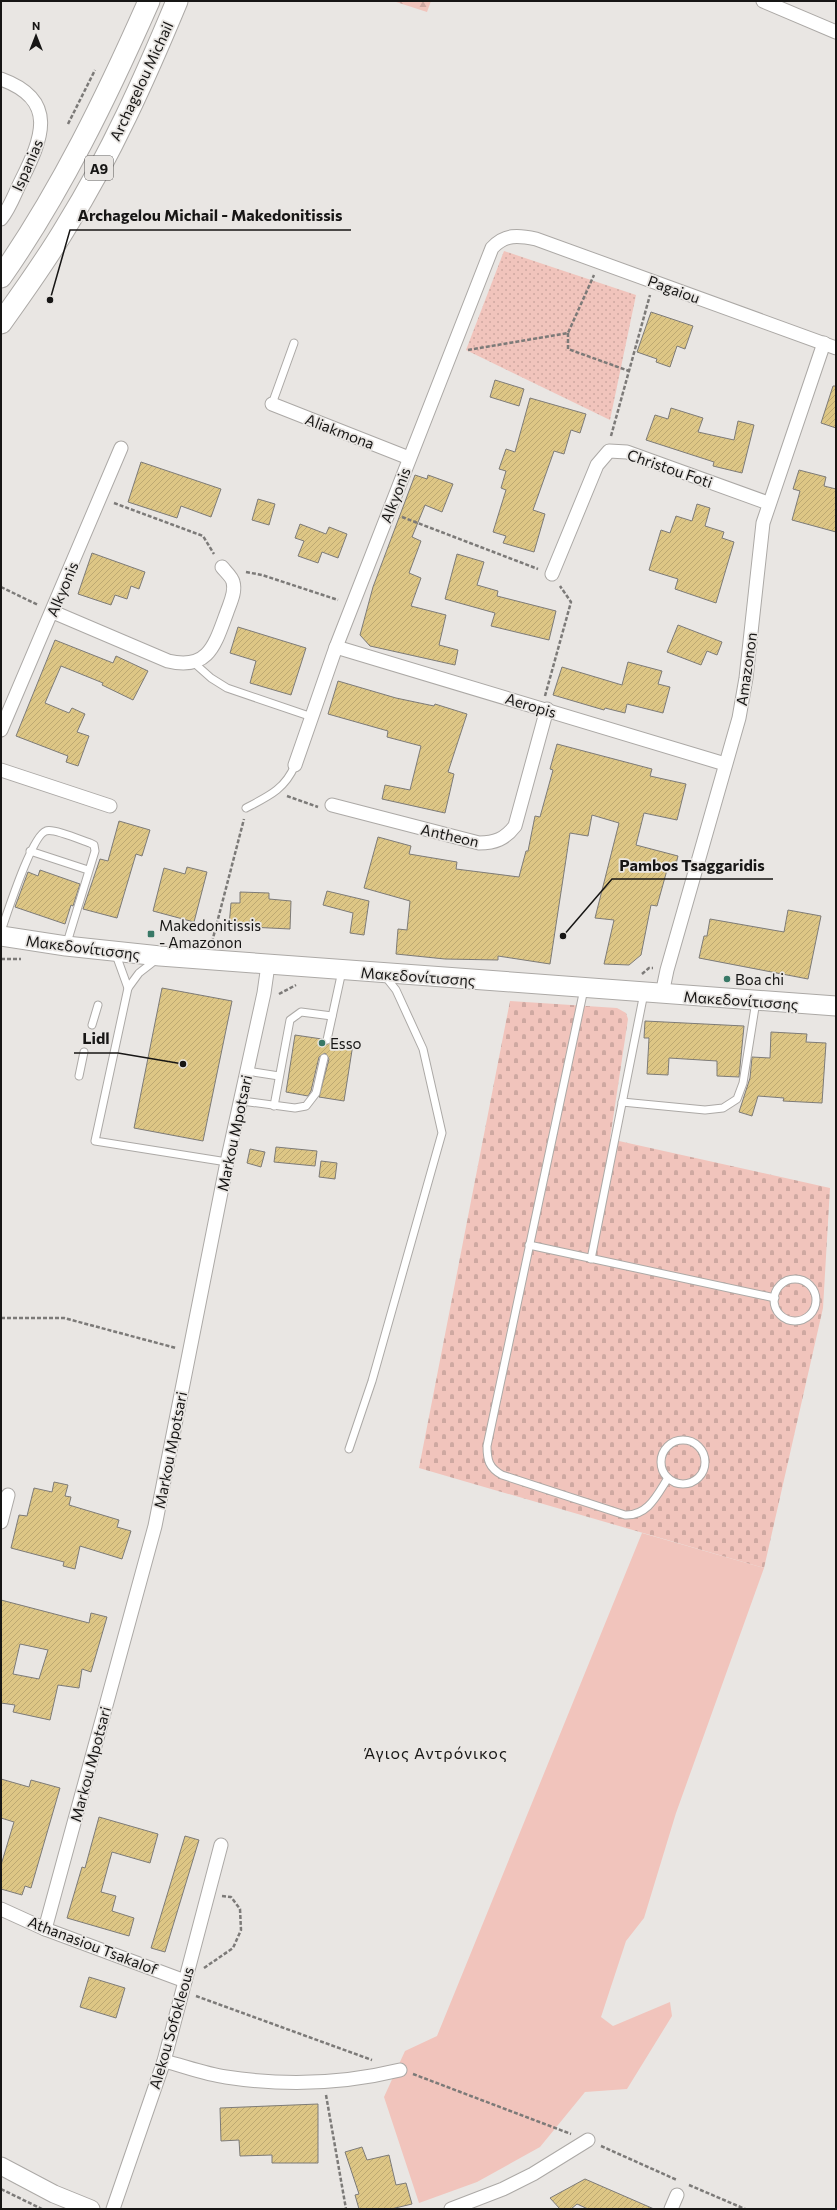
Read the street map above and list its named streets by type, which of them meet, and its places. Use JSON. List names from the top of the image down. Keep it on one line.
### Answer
{"streets":{"main road":["Archagelou Michail","A9","Μακεδονίτισσης"],"street":["Ispanias","Pagaiou","Aliakmona","Christou Foti","Alkyonis","Amazonon","Aeropis","Antheon","Markou Mpotsari","Athanasiou Tsakalof","Alekou Sofokleous"]},"crossings":[["Pagaiou","Alkyonis"],["Pagaiou","Amazonon"],["Aliakmona","Alkyonis"],["Christou Foti","Amazonon"],["Alkyonis","Aeropis"],["Amazonon","Aeropis"],["Amazonon","Μακεδονίτισσης"],["Aeropis","Antheon"],["Μακεδονίτισσης","Markou Mpotsari"],["Markou Mpotsari","Athanasiou Tsakalof"],["Athanasiou Tsakalof","Alekou Sofokleous"]],"districts":["Άγιος Αντρόνικος"],"places":{"other":["Archagelou Michail - Makedonitissis","Pambos Tsaggaridis","Boa chi","Esso","Lidl"],"transit":["Makedonitissis - Amazonon"]},"north":"top"}
